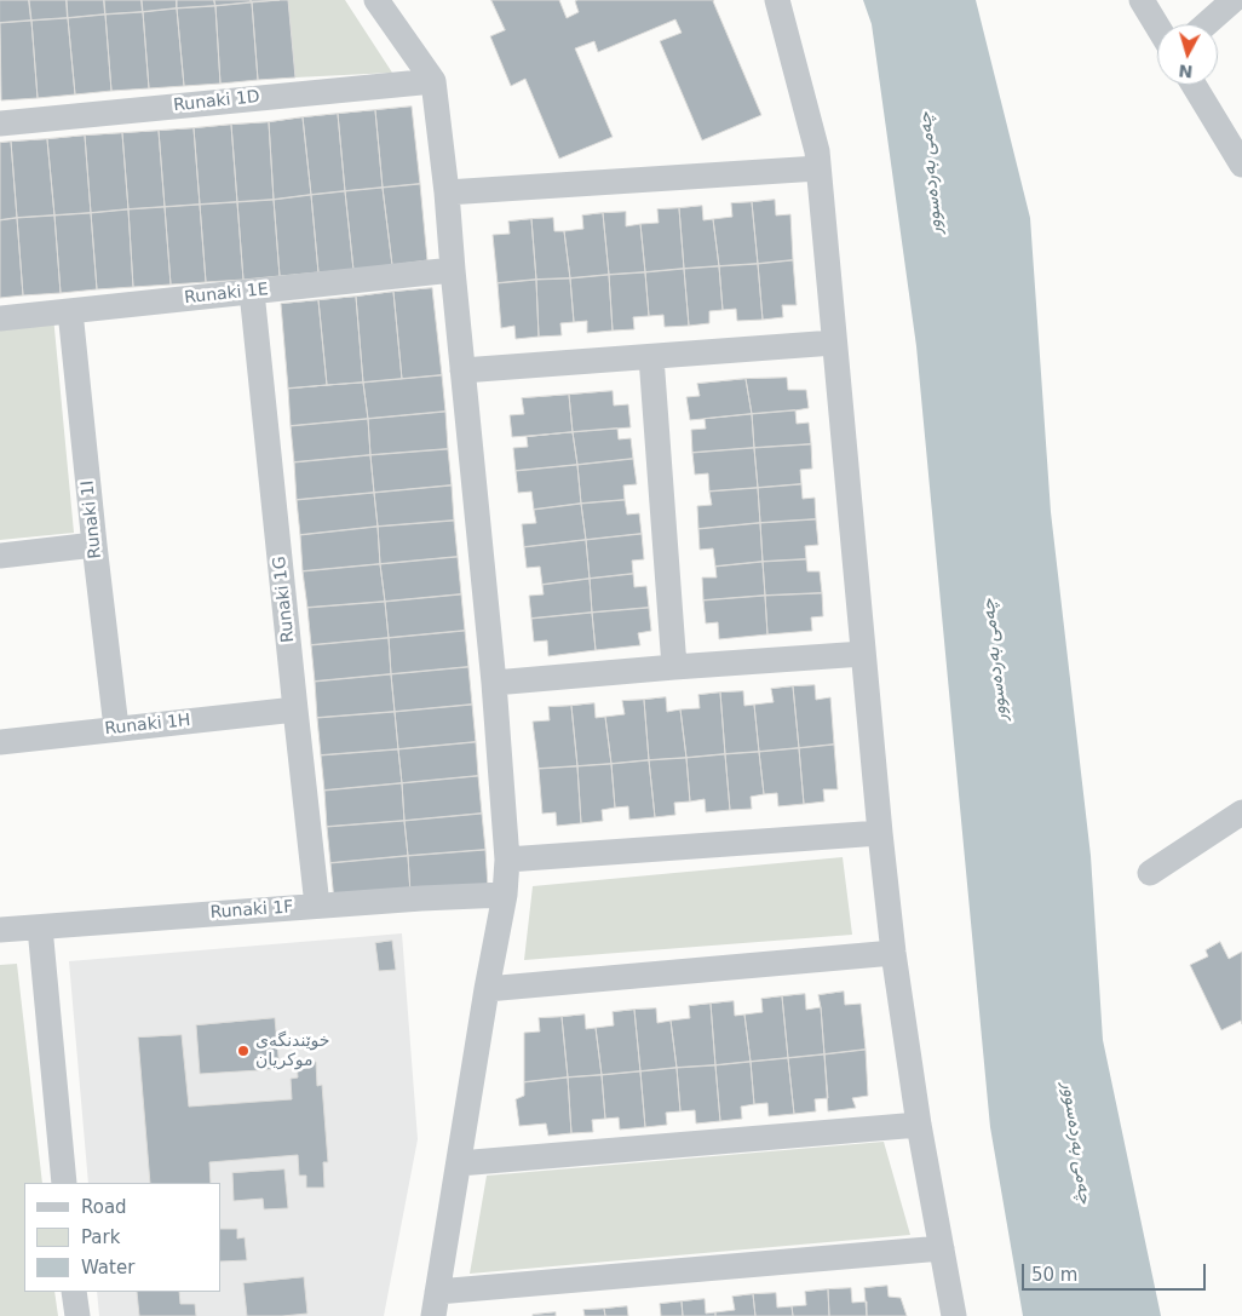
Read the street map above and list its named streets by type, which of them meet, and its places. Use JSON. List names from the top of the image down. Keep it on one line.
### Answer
{"streets":{"street":["Runaki 1D","Runaki 1E","Runaki 1I","Runaki 1G","Runaki 1H","Runaki 1F"]},"crossings":[["Runaki 1E","Runaki 1I"],["Runaki 1E","Runaki 1G"],["Runaki 1I","Runaki 1H"],["Runaki 1G","Runaki 1H"],["Runaki 1G","Runaki 1F"]],"water":["چەمی بەردەسوور"],"places":["خوێندنگەی موکریان"],"legend":["Road","Park","Water"],"scale_bar":"50 m","north":"bottom"}
